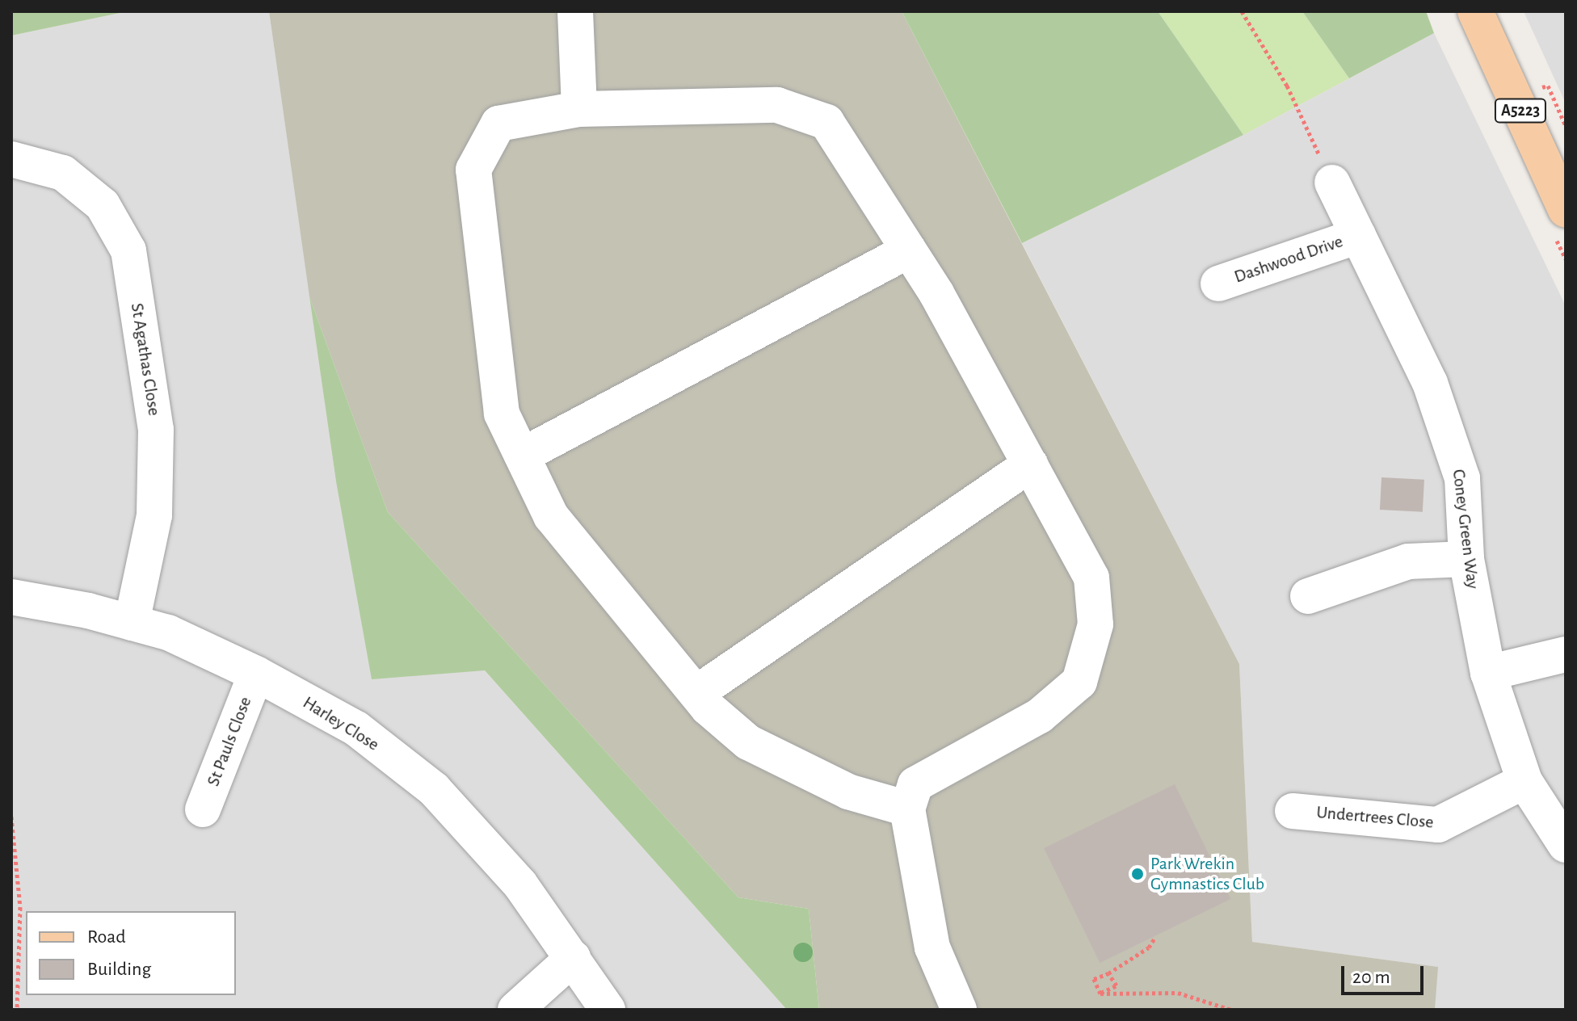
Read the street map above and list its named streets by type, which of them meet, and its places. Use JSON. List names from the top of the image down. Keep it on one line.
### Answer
{"streets":{"main road":["A5223"],"street":["Dashwood Drive","St Agathas Close","Coney Green Way","Harley Close","St Pauls Close","Undertrees Close"]},"crossings":[["Dashwood Drive","Coney Green Way"],["St Agathas Close","Harley Close"],["Coney Green Way","Undertrees Close"],["Harley Close","St Pauls Close"]],"places":["Park Wrekin Gymnastics Club"],"legend":["Road","Building"],"scale_bar":"20 m"}
